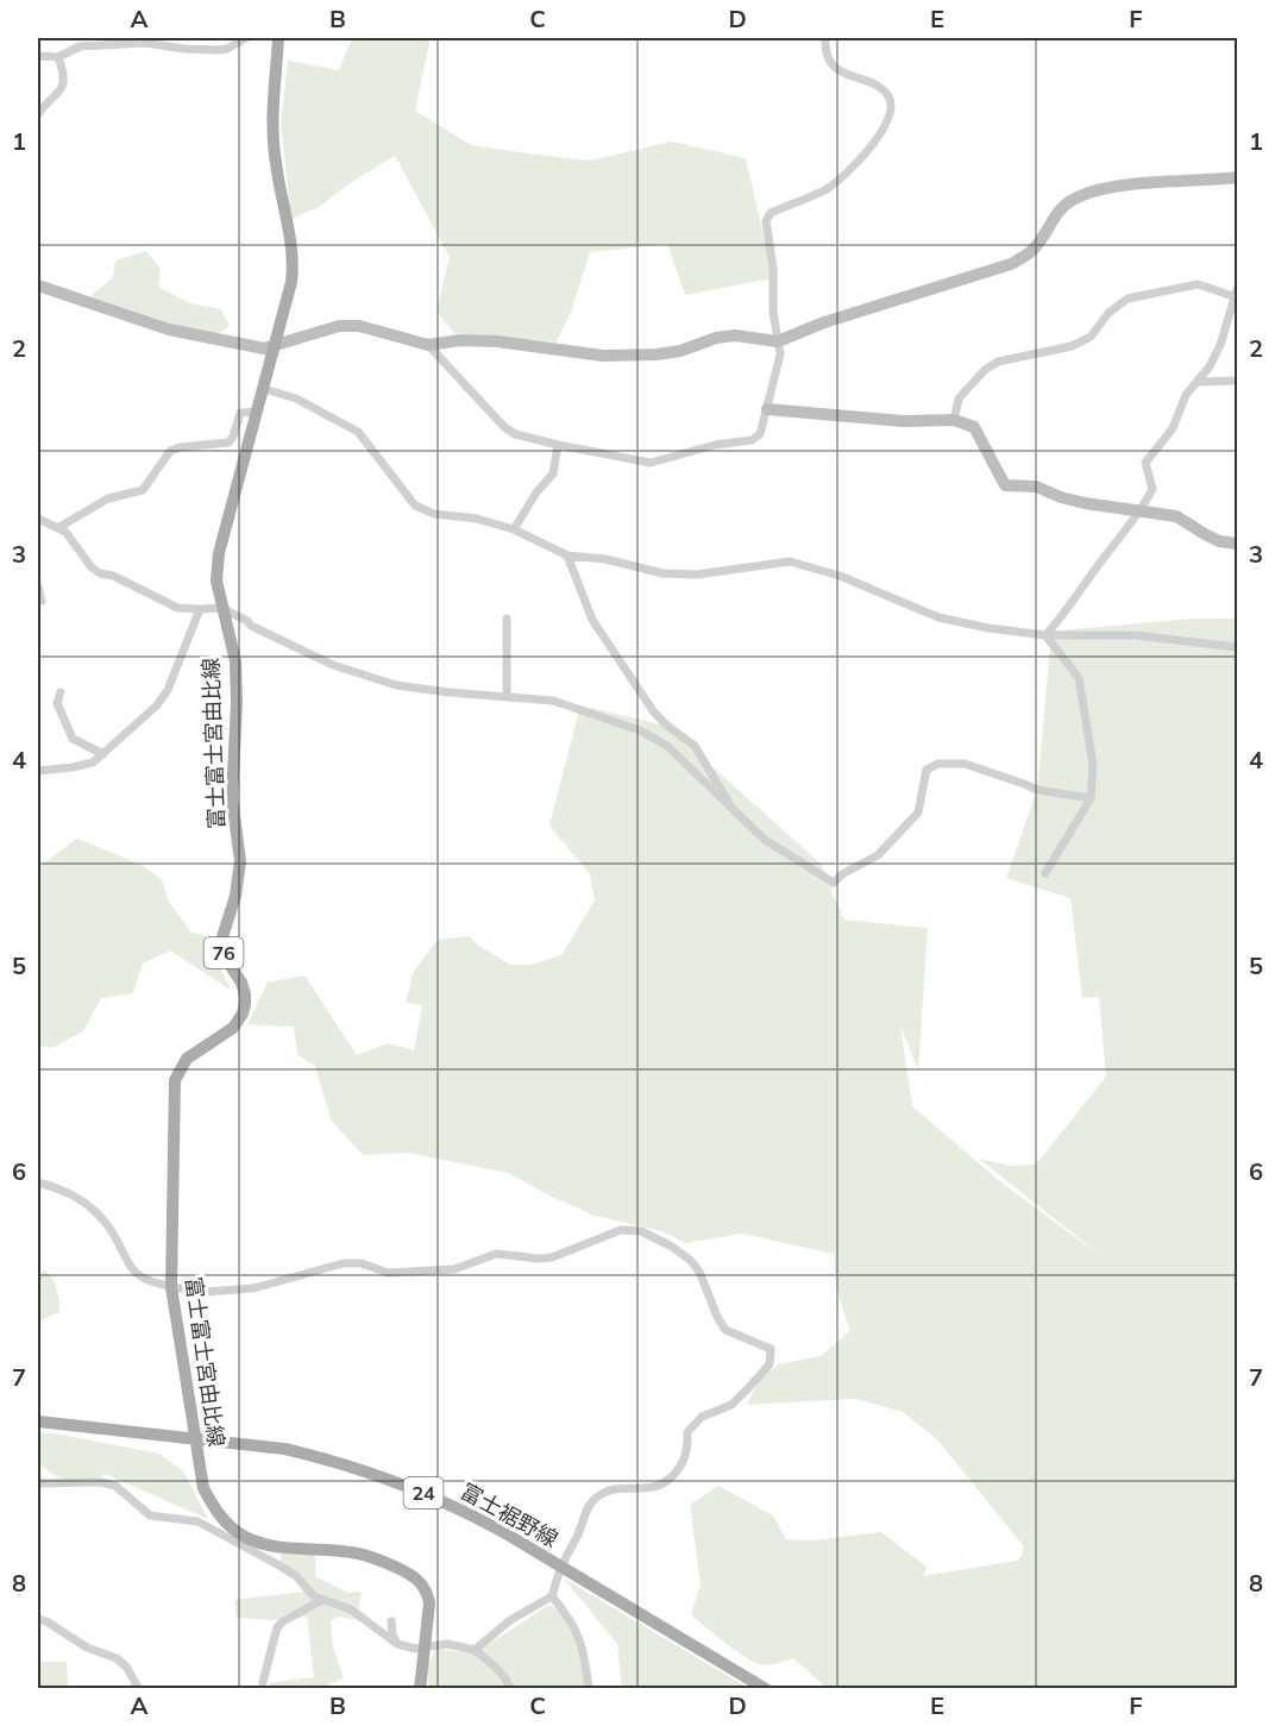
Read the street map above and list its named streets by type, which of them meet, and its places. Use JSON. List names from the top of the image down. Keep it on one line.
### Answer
{"streets":{"main road":["富士富士宮由比線","76","24","富士裾野線"]},"crossings":[["富士富士宮由比線","富士裾野線"]],"grid":{"columns":["A","B","C","D","E","F"],"rows":["1","2","3","4","5","6","7","8"]}}
